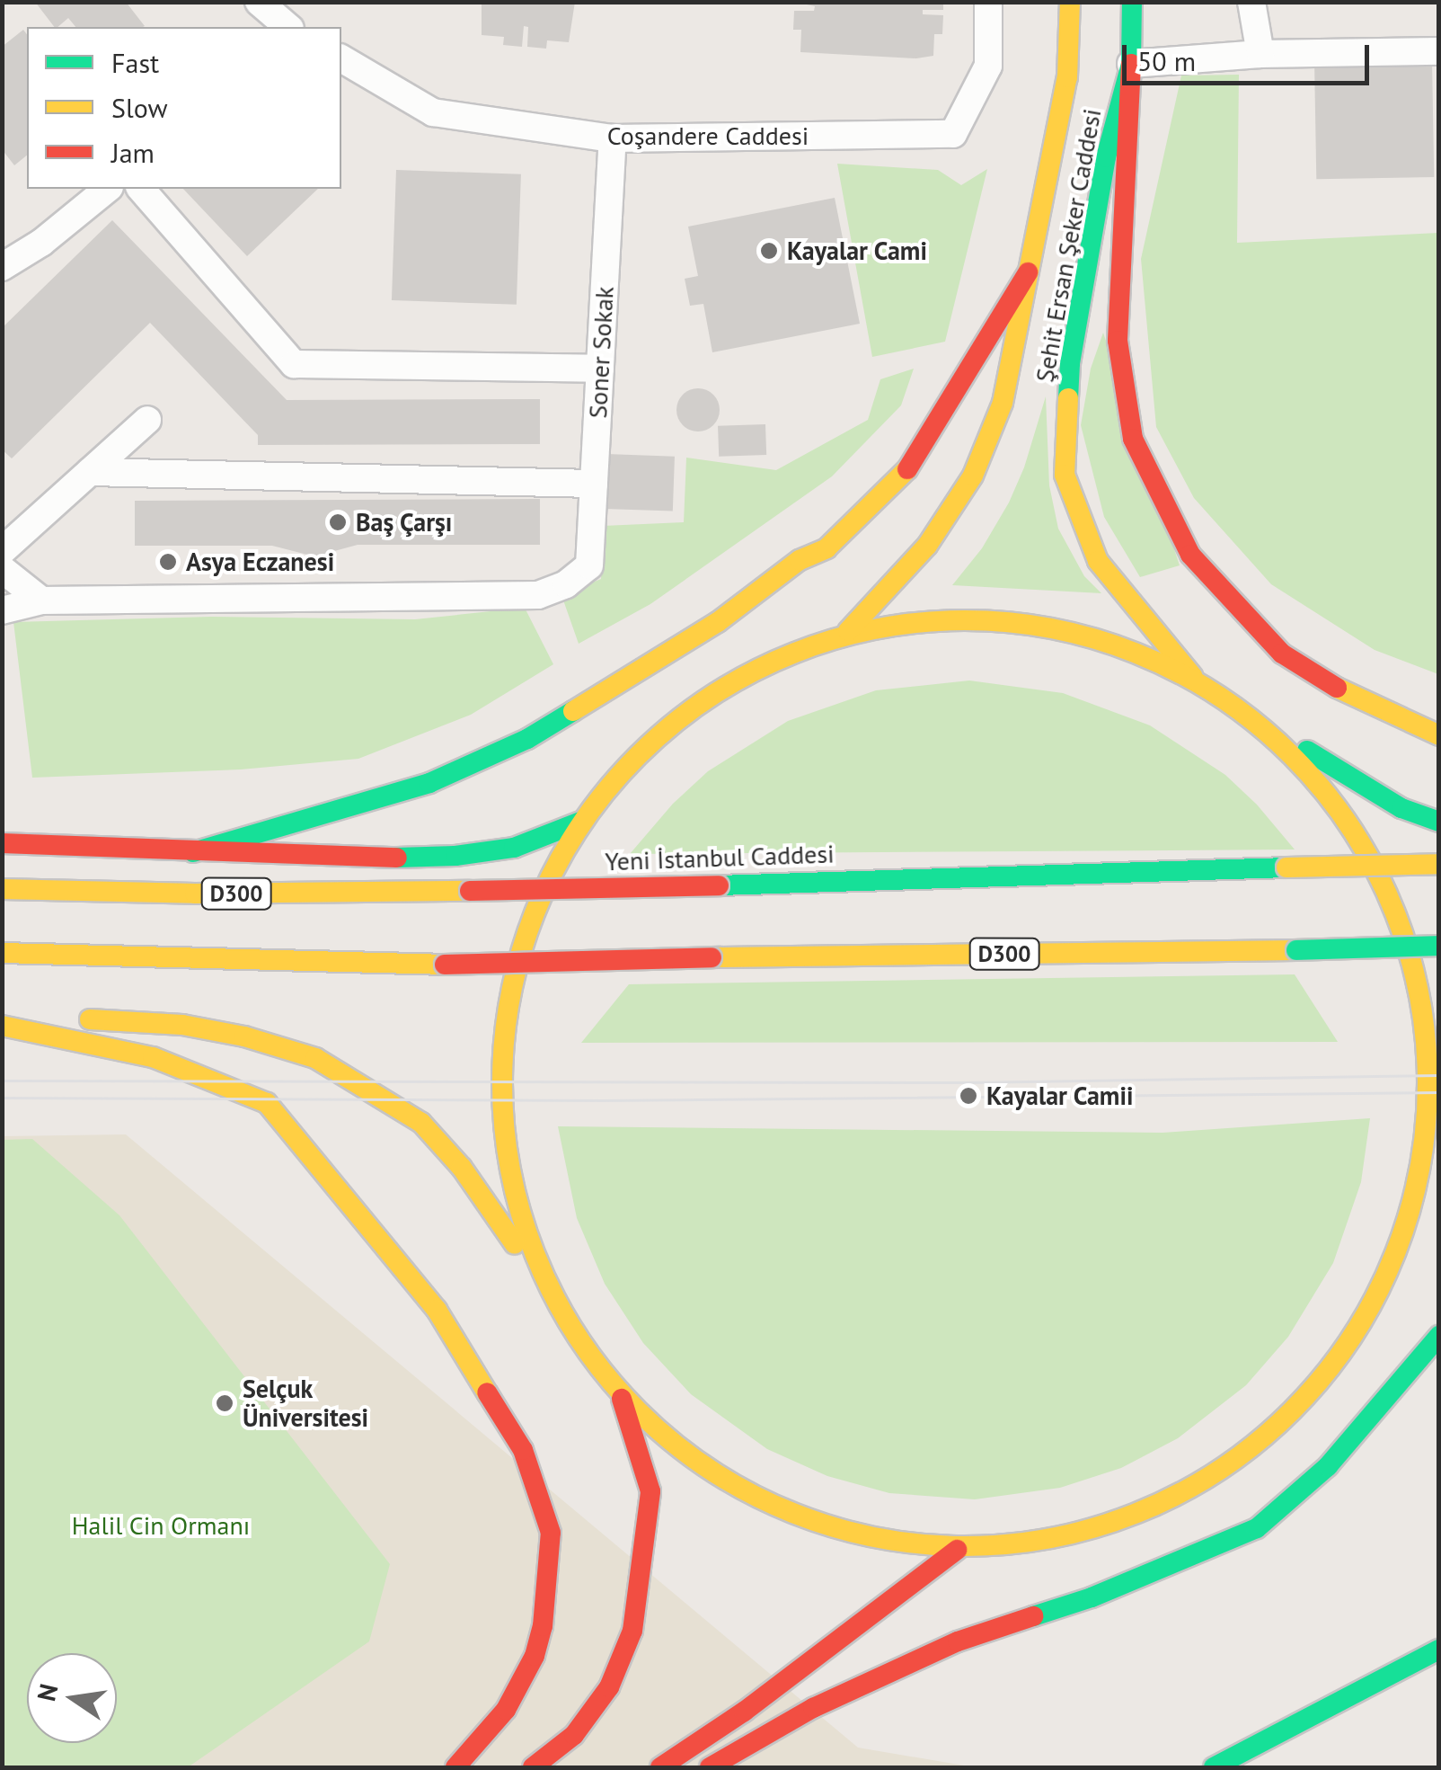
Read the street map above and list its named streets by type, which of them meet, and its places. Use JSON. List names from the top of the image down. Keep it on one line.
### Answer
{"streets":{"main road":["Şehit Ersan Şeker Caddesi","Yeni İstanbul Caddesi","D300"],"street":["Coşandere Caddesi","Soner Sokak"]},"crossings":[["Coşandere Caddesi","Soner Sokak"]],"parks":["Halil Cin Ormanı"],"places":["Kayalar Cami","Baş Çarşı","Asya Eczanesi","Kayalar Camii","Selçuk Üniversitesi"],"legend":["Fast","Slow","Jam"],"scale_bar":"50 m","north":"left"}
